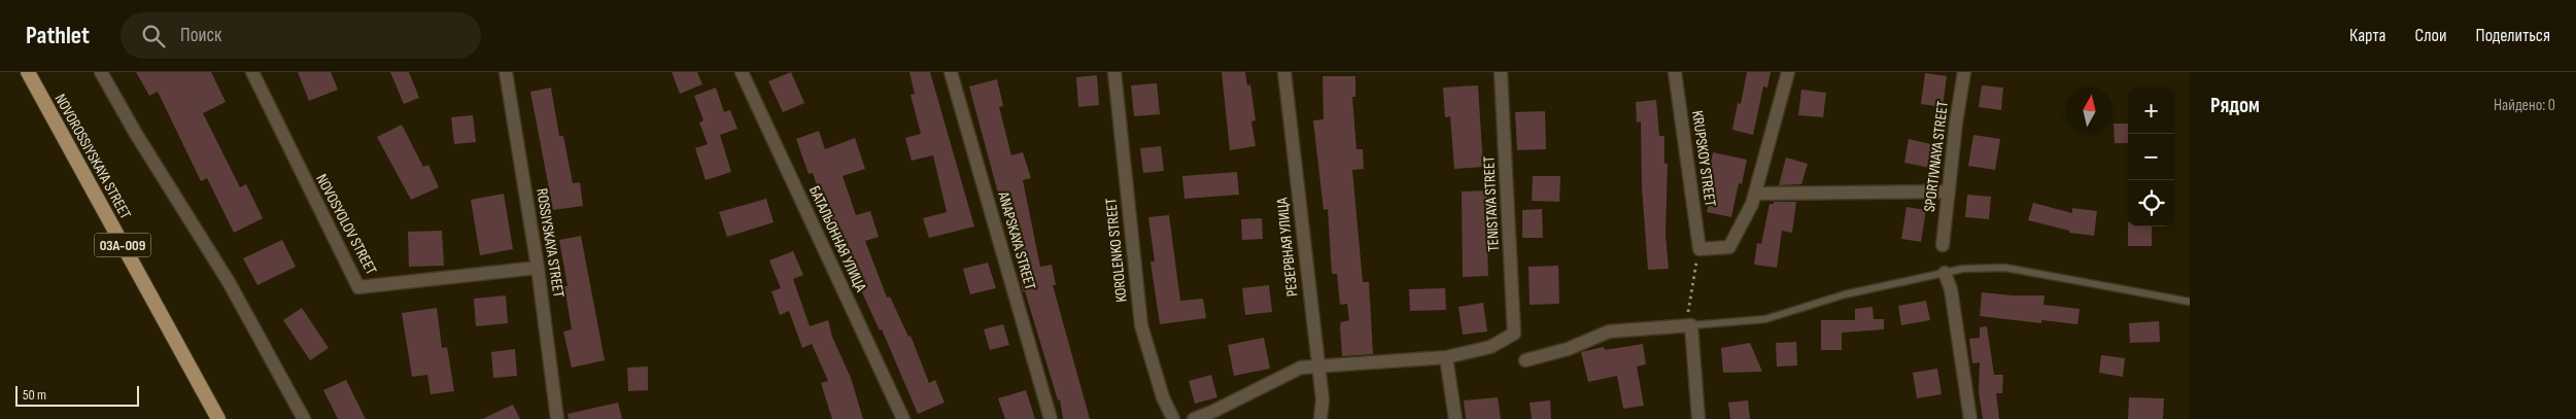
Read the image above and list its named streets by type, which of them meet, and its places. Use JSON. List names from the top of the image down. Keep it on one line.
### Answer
{"streets":{"main road":["NOVOROSSIYSKAYA STREET","03А-009"],"street":["SPORTIVNAYA STREET","KRUPSKOY STREET","TENISTAYA STREET","NOVOSYOLOV STREET","БАТАЛЬОННАЯ УЛИЦА","ANAPSKAYA STREET","ROSSIYSKAYA STREET","РЕЗЕРВНАЯ УЛИЦА","KOROLENKO STREET"]},"crossings":[["NOVOSYOLOV STREET","ROSSIYSKAYA STREET"]],"scale_bar":"50 m","north":"top","page":{"header":"Pathlet","search":"Поиск","nav":["Карта","Слои","Поделиться"],"heading":["Рядом","Найдено: 0"],"map_buttons":["+","−"],"scale":"50 m"}}
